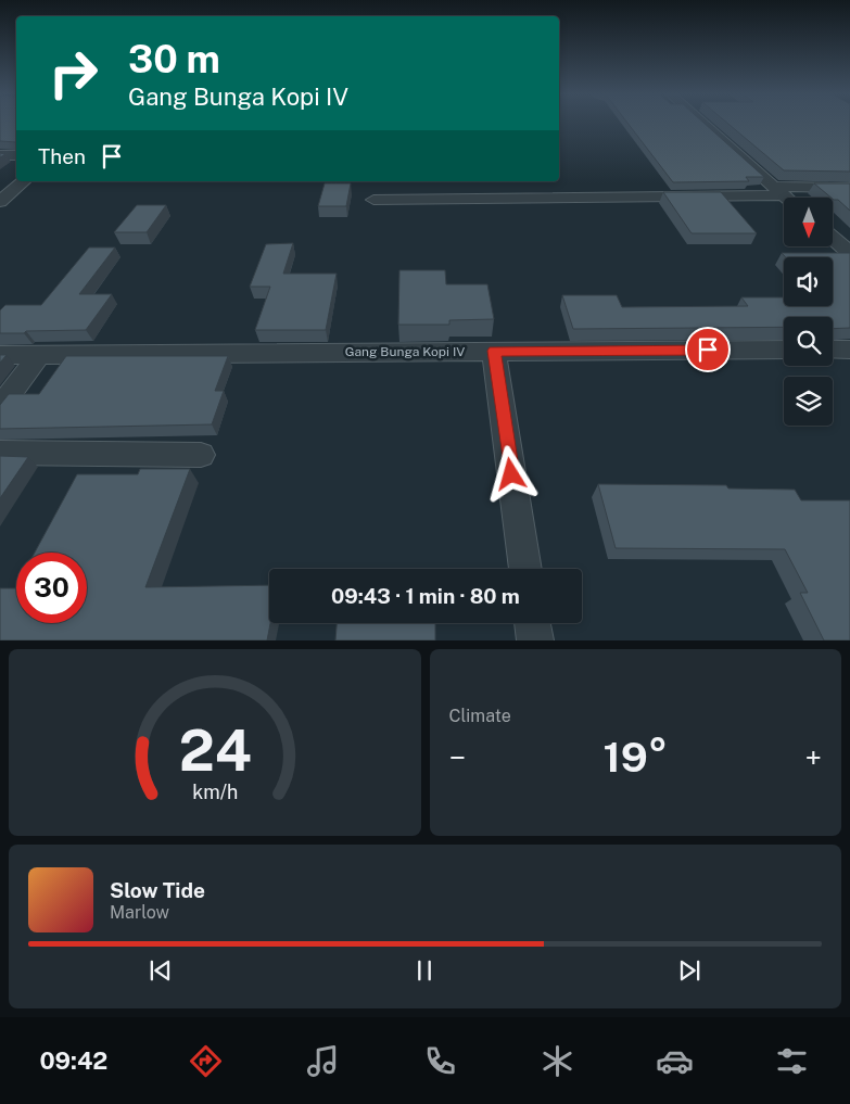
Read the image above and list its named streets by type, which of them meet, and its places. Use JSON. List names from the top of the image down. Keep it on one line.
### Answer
{"streets":{"street":["Gang Bunga Kopi IV"]},"north":"bottom","page":{"turn":["30 m","Gang Bunga Kopi IV"],"then":"Then","limit":"30","trip":"09:43 · 1 min · 80 m","tile":"Climate","heat":["−","19°","+"],"song":["Slow Tide","Marlow"],"tabs":"09:42","gauge":["24","km/h"]}}
